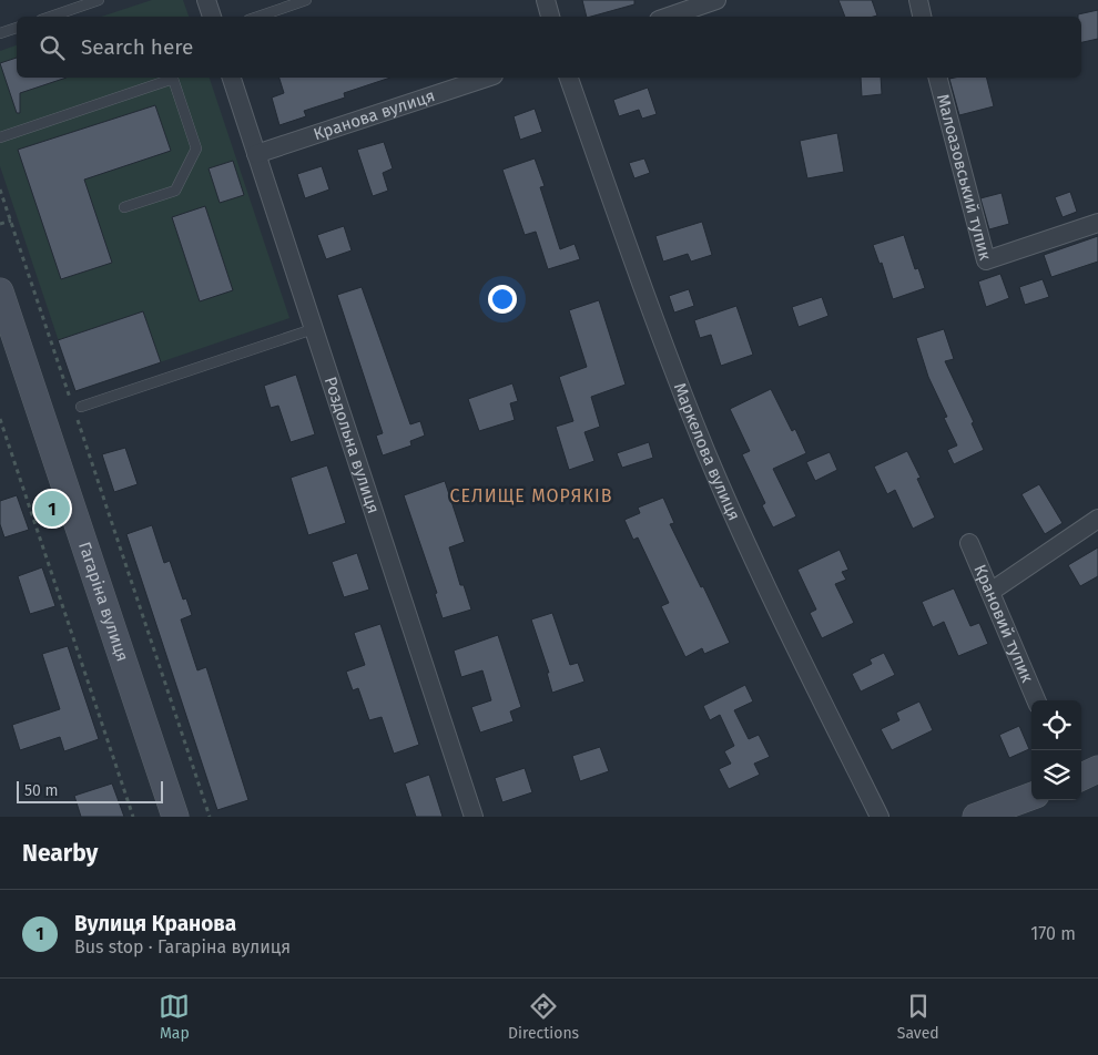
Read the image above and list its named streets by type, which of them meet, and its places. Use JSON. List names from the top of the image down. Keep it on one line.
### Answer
{"streets":{"street":["Кранова вулиця","Малоазовський тупик","Роздольна вулиця","Маркелова вулиця","Гагаріна вулиця","Крановий тупик"]},"crossings":[["Кранова вулиця","Роздольна вулиця"]],"districts":["СЕЛИЩЕ МОРЯКІВ"],"scale_bar":"50 m","page":{"search":"Search here","pins":"1","scale":"50 m","heading":"Nearby","list":[{"mark":"1","name":"Вулиця Кранова","note":"Bus stop · Гагаріна вулиця","value":"170 m"}],"nav":["Map","Directions","Saved"]}}
